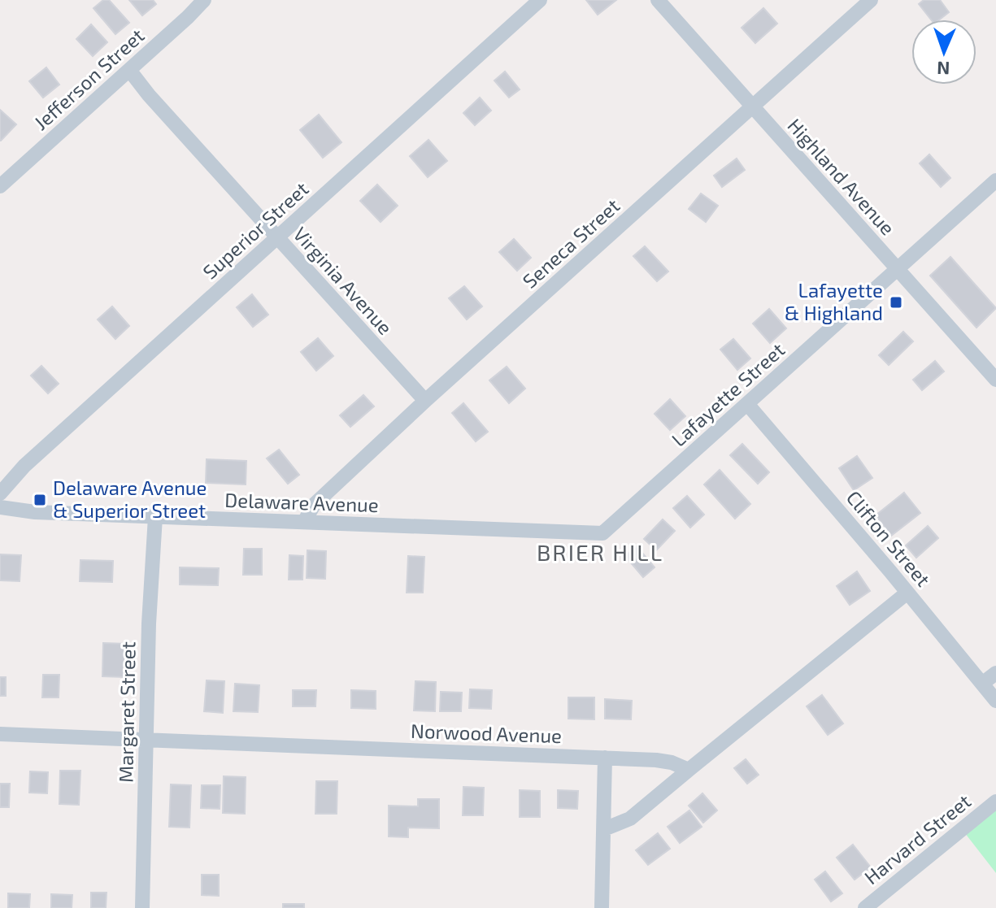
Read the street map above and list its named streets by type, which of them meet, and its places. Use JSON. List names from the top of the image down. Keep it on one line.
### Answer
{"streets":{"street":["Jefferson Street","Highland Avenue","Superior Street","Seneca Street","Virginia Avenue","Lafayette Street","Delaware Avenue","Clifton Street","Margaret Street","Norwood Avenue","Harvard Street"]},"crossings":[["Jefferson Street","Virginia Avenue"],["Highland Avenue","Seneca Street"],["Highland Avenue","Lafayette Street"],["Superior Street","Virginia Avenue"],["Seneca Street","Virginia Avenue"],["Seneca Street","Delaware Avenue"],["Lafayette Street","Delaware Avenue"],["Lafayette Street","Clifton Street"],["Delaware Avenue","Margaret Street"],["Margaret Street","Norwood Avenue"]],"districts":["BRIER HILL"],"places":{"transit":["Lafayette & Highland","Delaware Avenue & Superior Street"]},"north":"bottom"}
